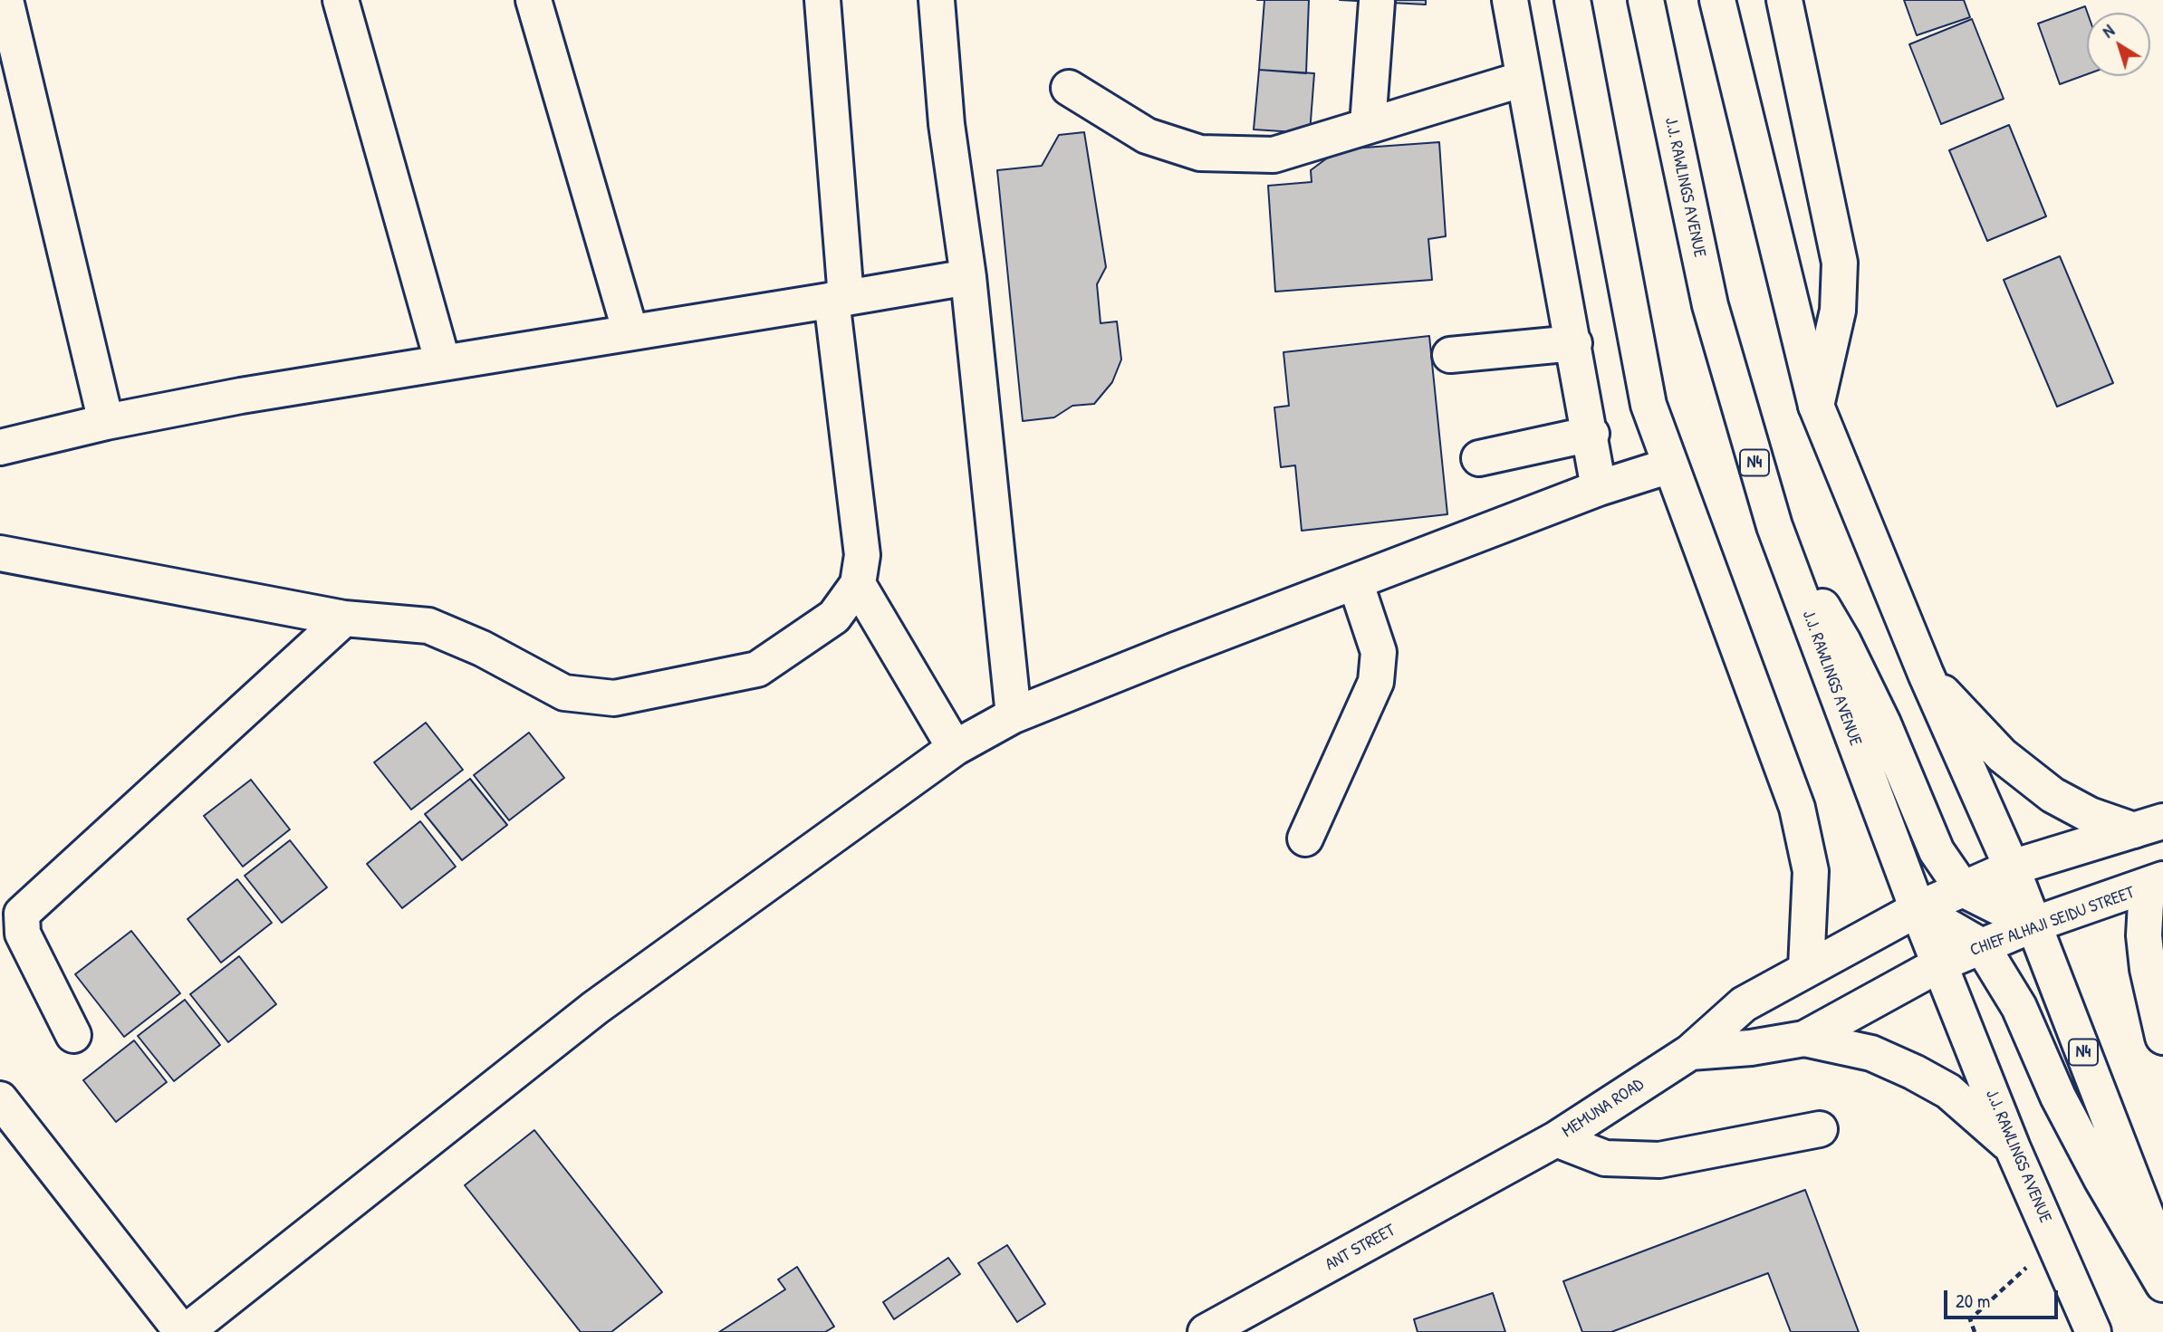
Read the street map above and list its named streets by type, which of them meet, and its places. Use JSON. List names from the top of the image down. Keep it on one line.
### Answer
{"streets":{"main road":["J.J. RAWLINGS AVENUE","N4","CHIEF ALHAJI SEIDU STREET","MEMUNA ROAD","ANT STREET"]},"crossings":[["J.J. RAWLINGS AVENUE","CHIEF ALHAJI SEIDU STREET"],["J.J. RAWLINGS AVENUE","MEMUNA ROAD"],["N4","CHIEF ALHAJI SEIDU STREET"],["MEMUNA ROAD","ANT STREET"]],"scale_bar":"20 m","north":"top left"}
